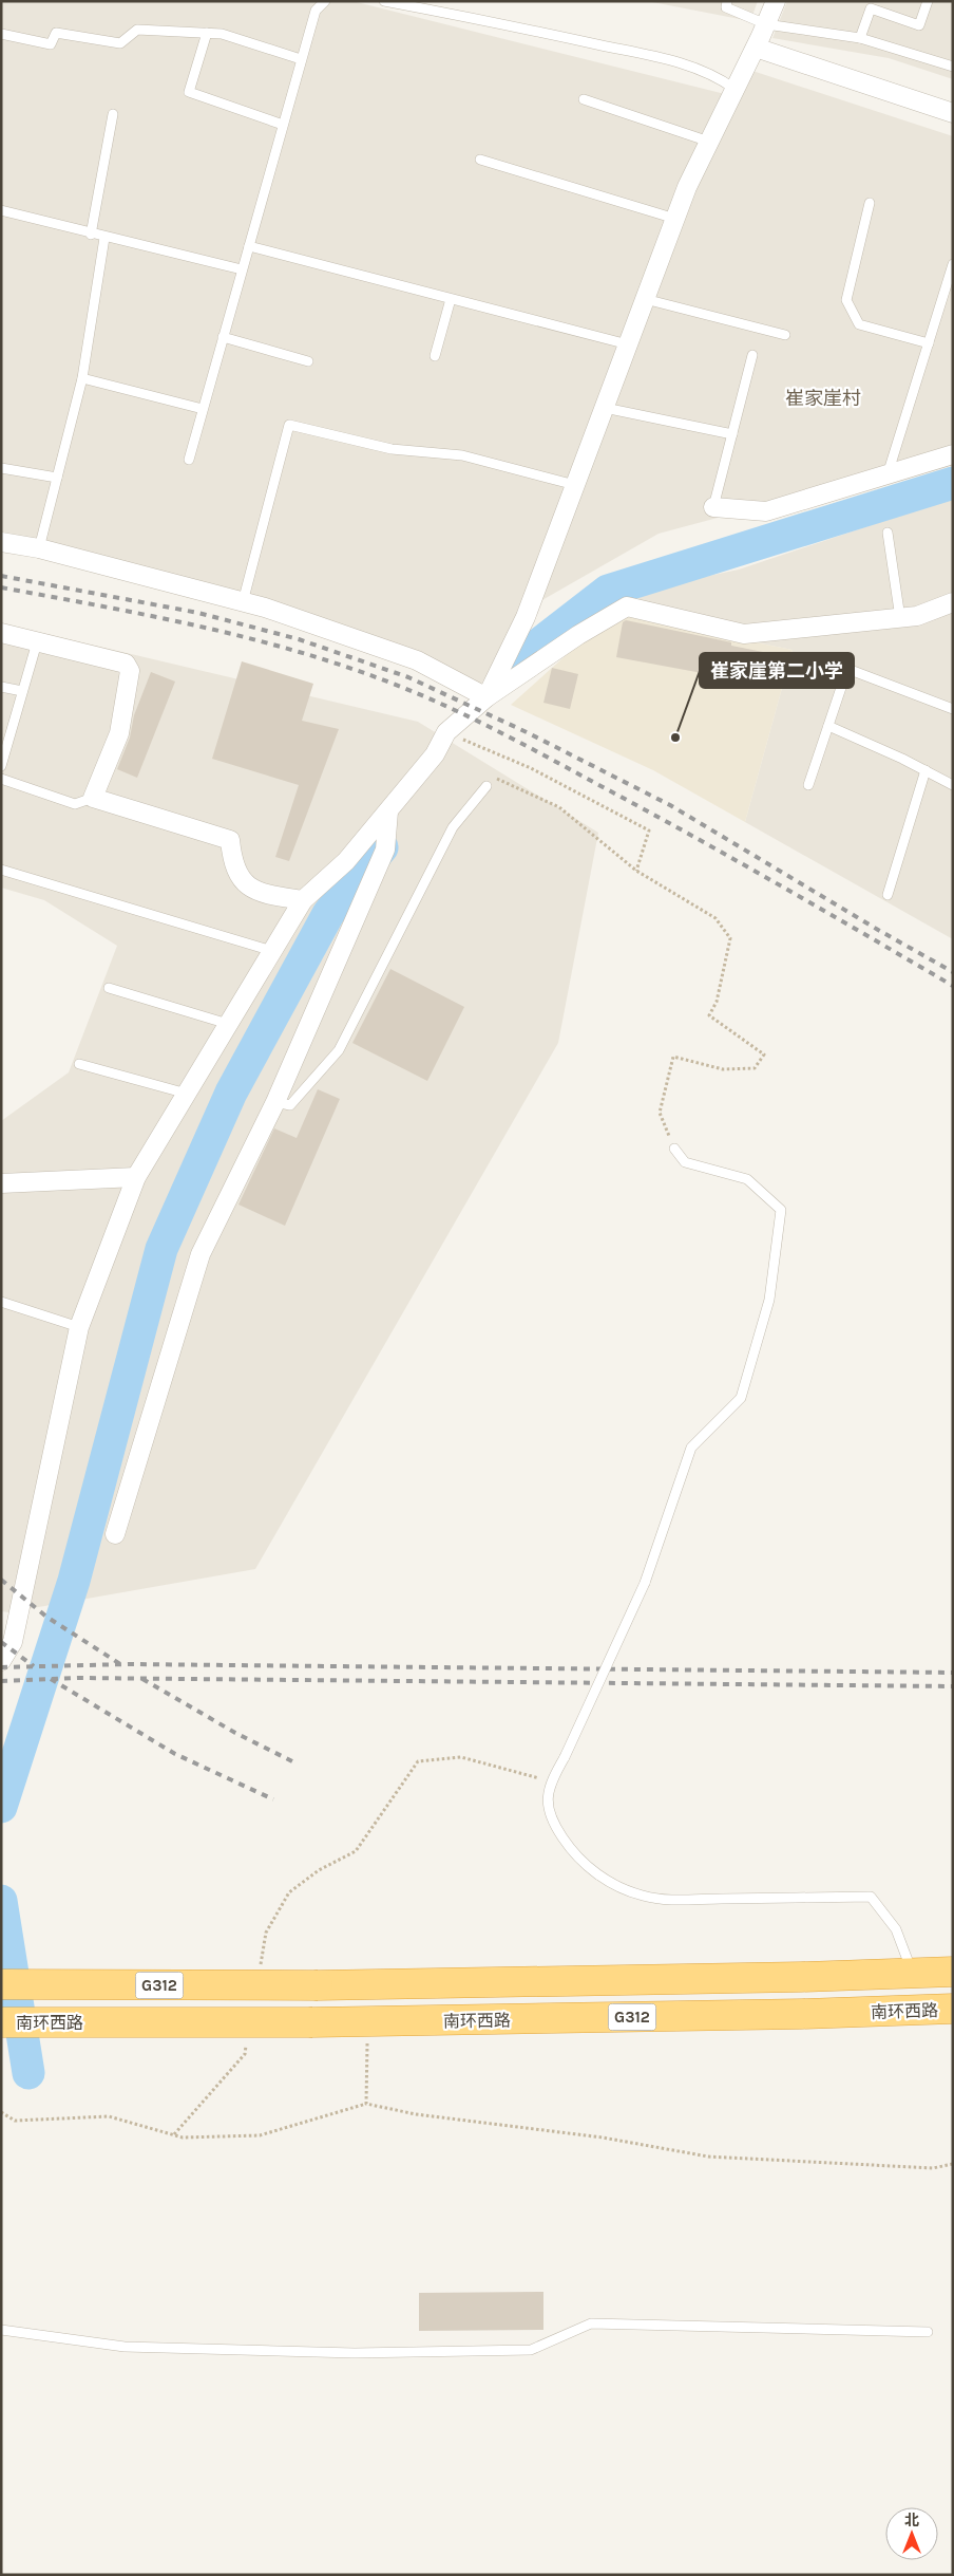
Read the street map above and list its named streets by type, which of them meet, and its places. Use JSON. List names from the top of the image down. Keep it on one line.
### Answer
{"streets":{"highway":["G312","南环西路"]},"districts":["崔家崖村"],"places":["崔家崖第二小学"],"north":"top"}
